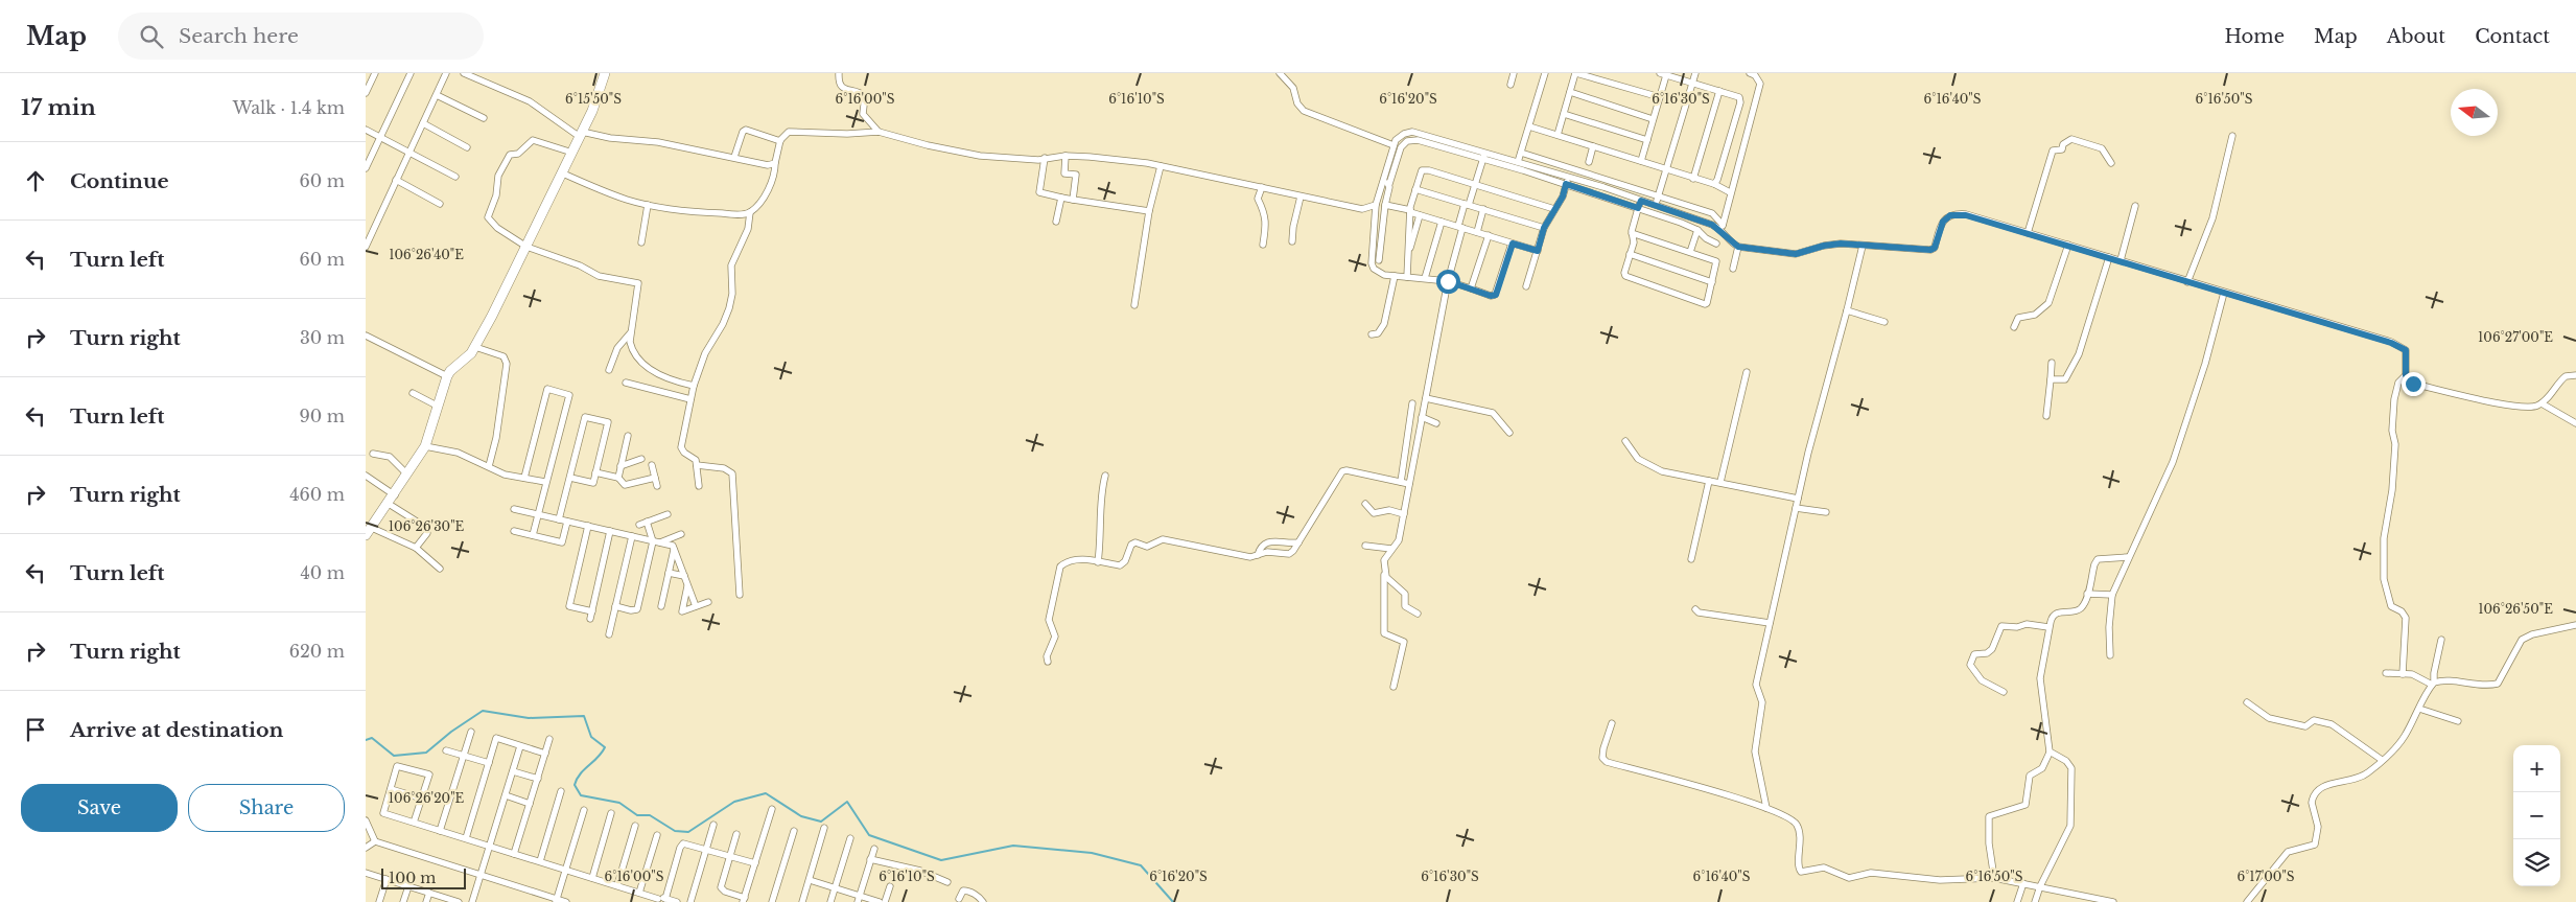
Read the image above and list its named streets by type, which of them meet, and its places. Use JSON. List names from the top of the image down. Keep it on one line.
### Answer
{"scale_bar":"100 m","north":"left","page":{"header":"Map","search":"Search here","nav":["Home","Map","About","Contact"],"heading":["17 min","Walk · 1.4 km"],"list":[["Continue","60 m"],["Turn left","60 m"],["Turn right","30 m"],["Turn left","90 m"],["Turn right","460 m"],["Turn left","40 m"],["Turn right","620 m"],"Arrive at destination"],"map_buttons":["+","−"],"buttons":["Save","Share"],"scale":"100 m"},"coordinates":["6°15'50\"S","6°16'00\"S","6°16'10\"S","6°16'20\"S","6°16'30\"S","6°16'40\"S","6°16'50\"S","106°26'40\"E","106°27'00\"E","106°26'30\"E","106°26'50\"E","106°26'20\"E","6°17'00\"S"]}
